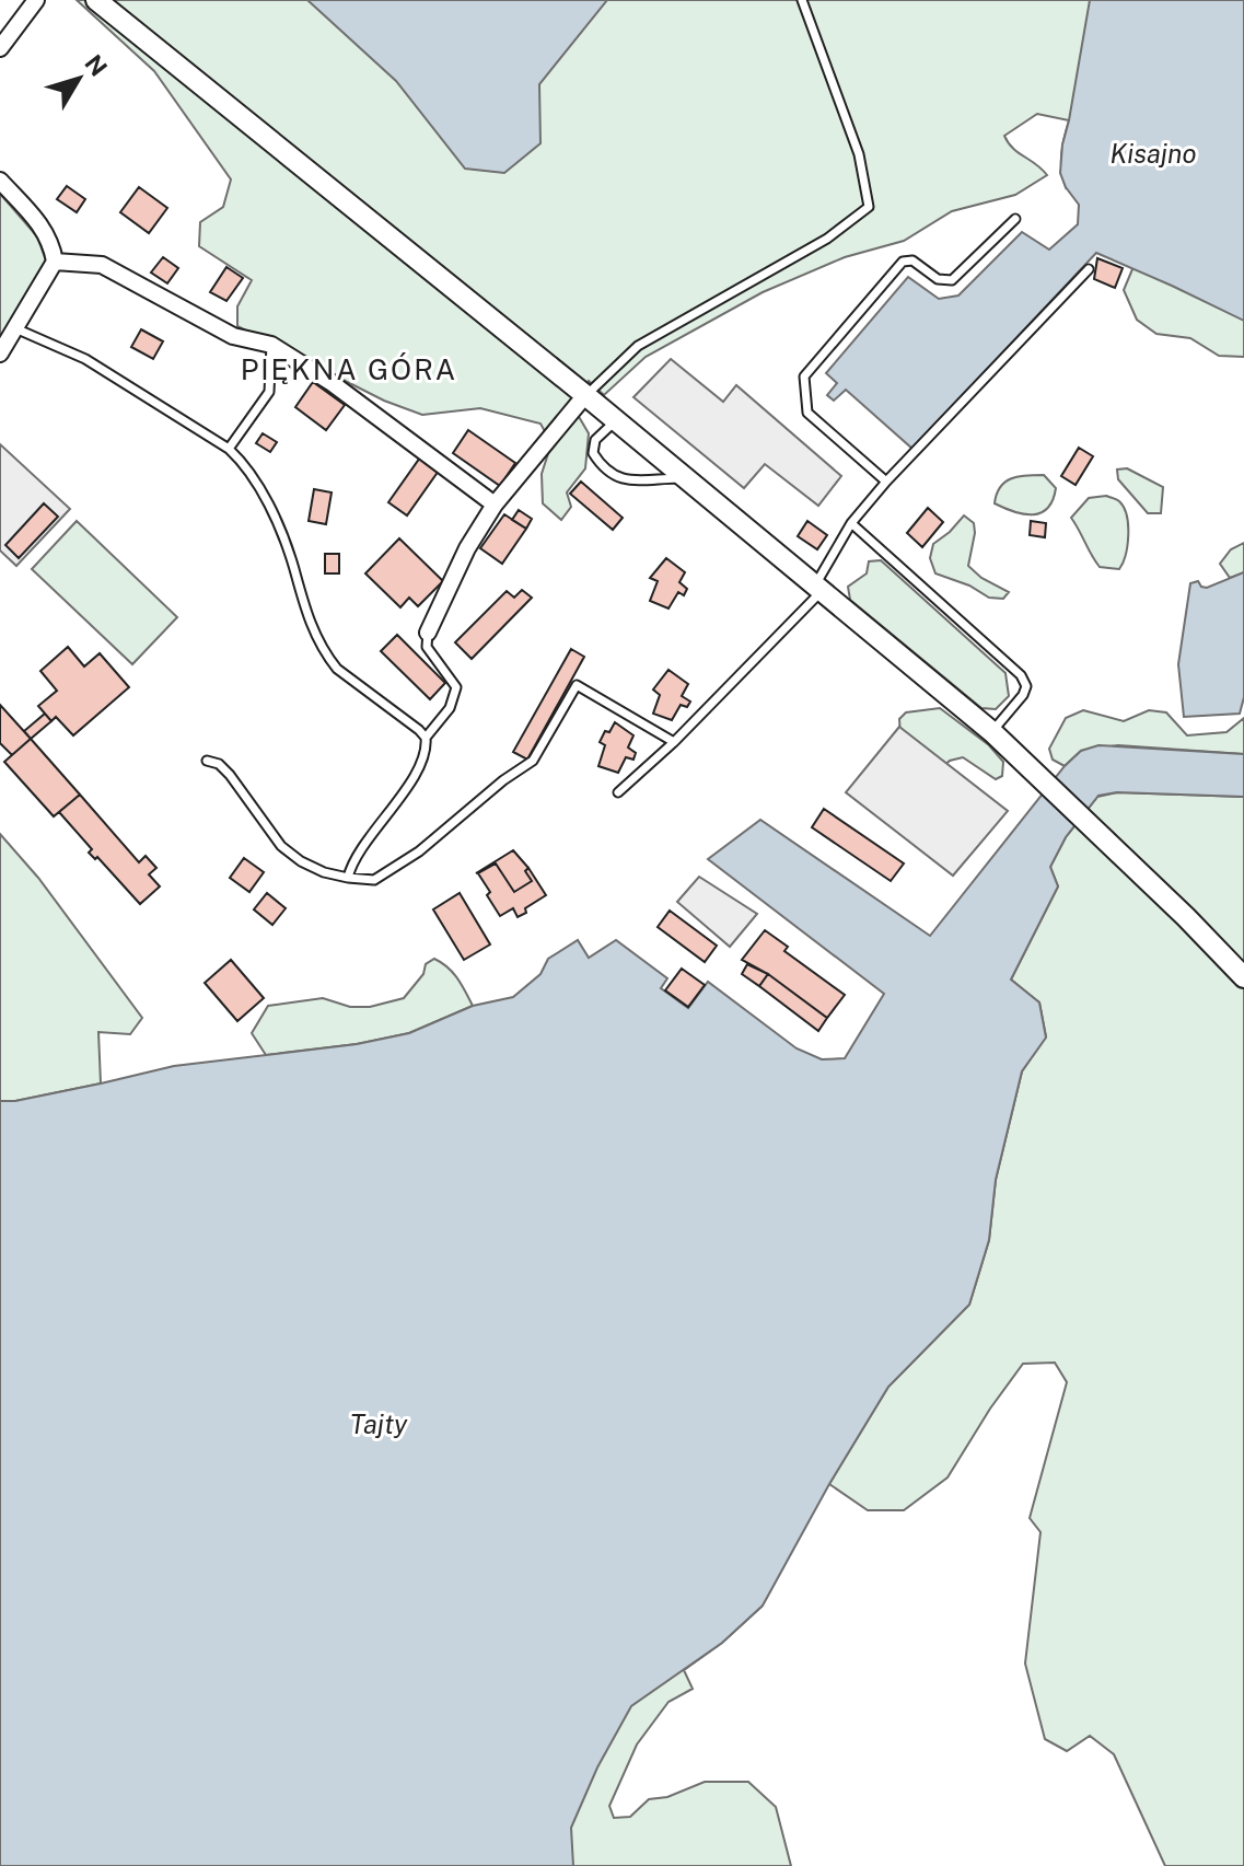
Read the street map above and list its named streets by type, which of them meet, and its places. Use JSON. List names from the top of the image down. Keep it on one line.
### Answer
{"districts":["PIĘKNA GÓRA"],"water":["Kisajno","Tajty"],"north":"top right"}
